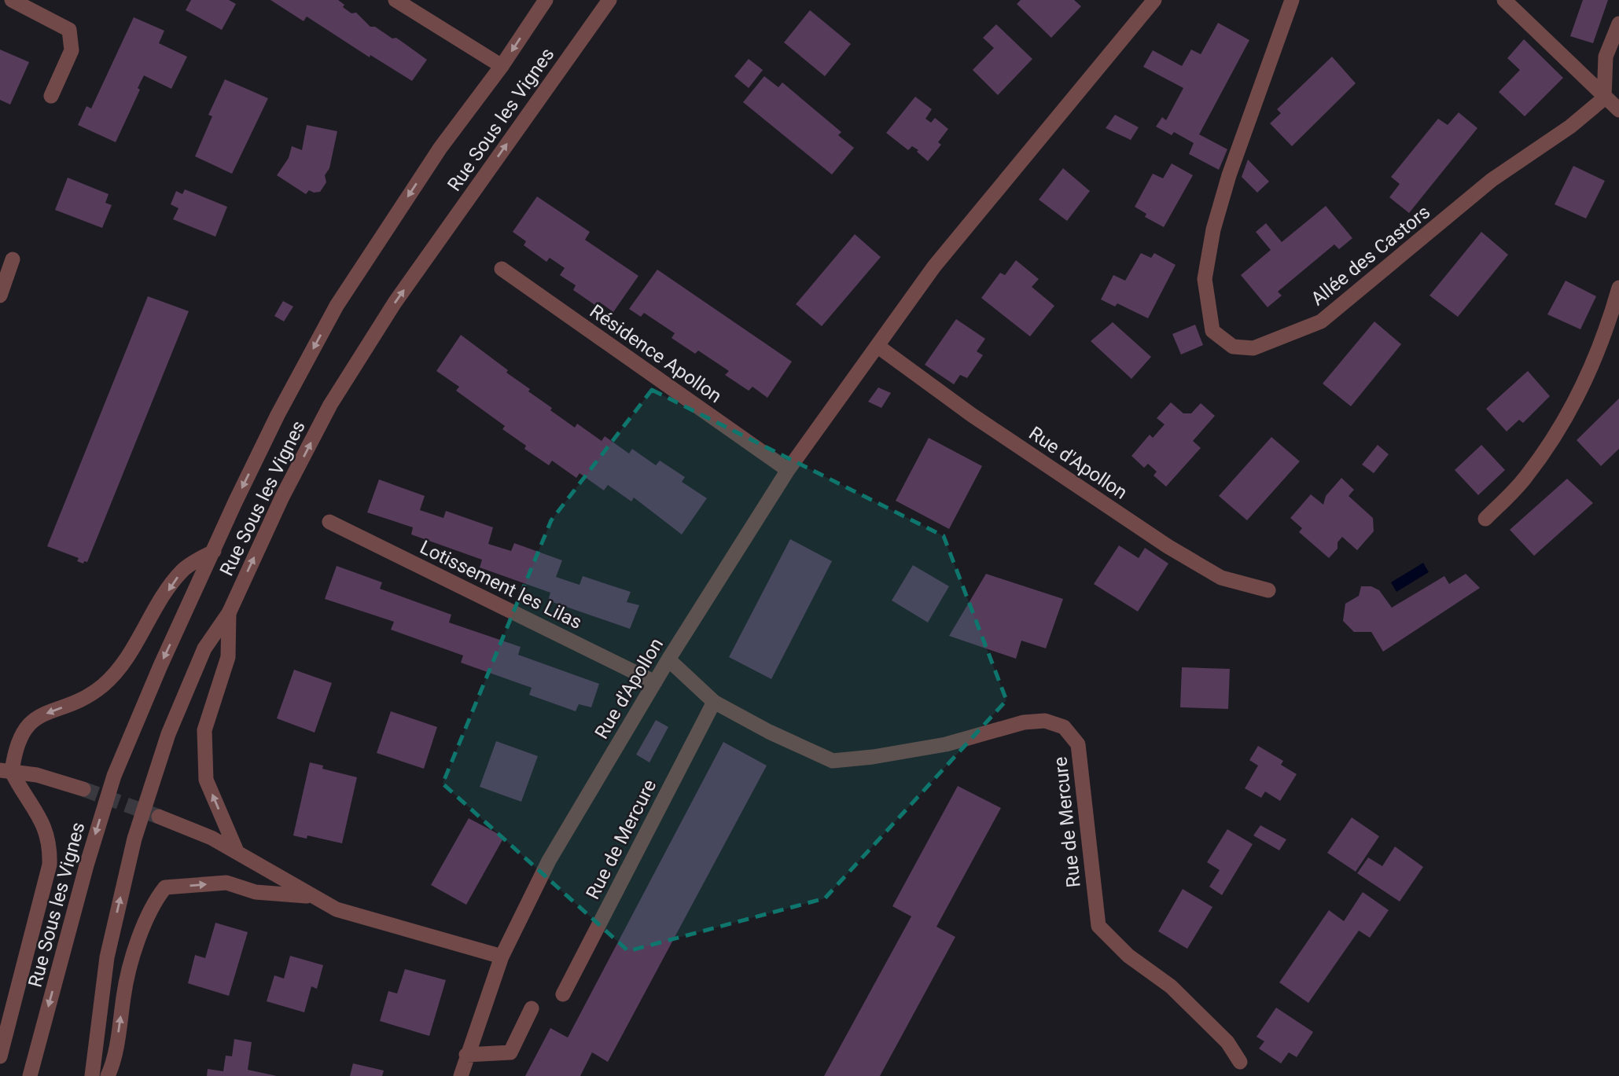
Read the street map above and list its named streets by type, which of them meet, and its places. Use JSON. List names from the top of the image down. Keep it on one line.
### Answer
{"streets":{"street":["Rue Sous les Vignes","Allée des Castors","Résidence Apollon","Rue d'Apollon","Lotissement les Lilas","Rue de Mercure"]},"crossings":[["Résidence Apollon","Rue d'Apollon"],["Rue d'Apollon","Lotissement les Lilas"],["Rue d'Apollon","Rue de Mercure"]]}
